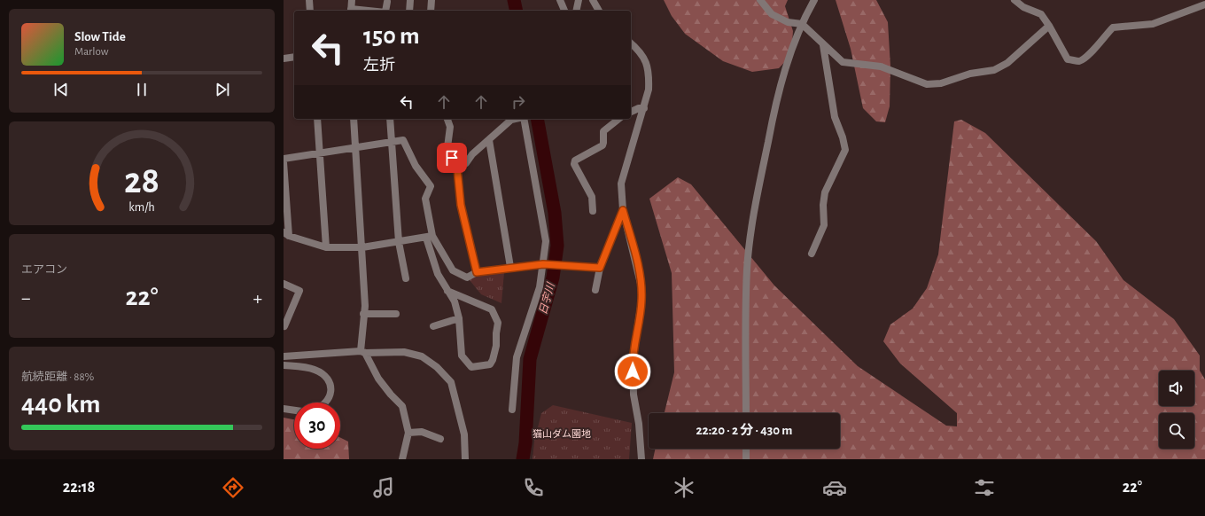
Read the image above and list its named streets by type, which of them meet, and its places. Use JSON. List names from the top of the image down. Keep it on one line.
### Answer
{"water":["日宇川"],"parks":["猫山ダム園地"],"page":{"turn":["150 m","左折"],"song":["Slow Tide","Marlow"],"tile":["エアコン",["航続距離 · 88%","440 km"]],"heat":["−","22°","+"],"limit":"30","trip":"22:20 · 2 分 · 430 m","tabs":["22:18","22°"],"gauge":["28","km/h"]}}
